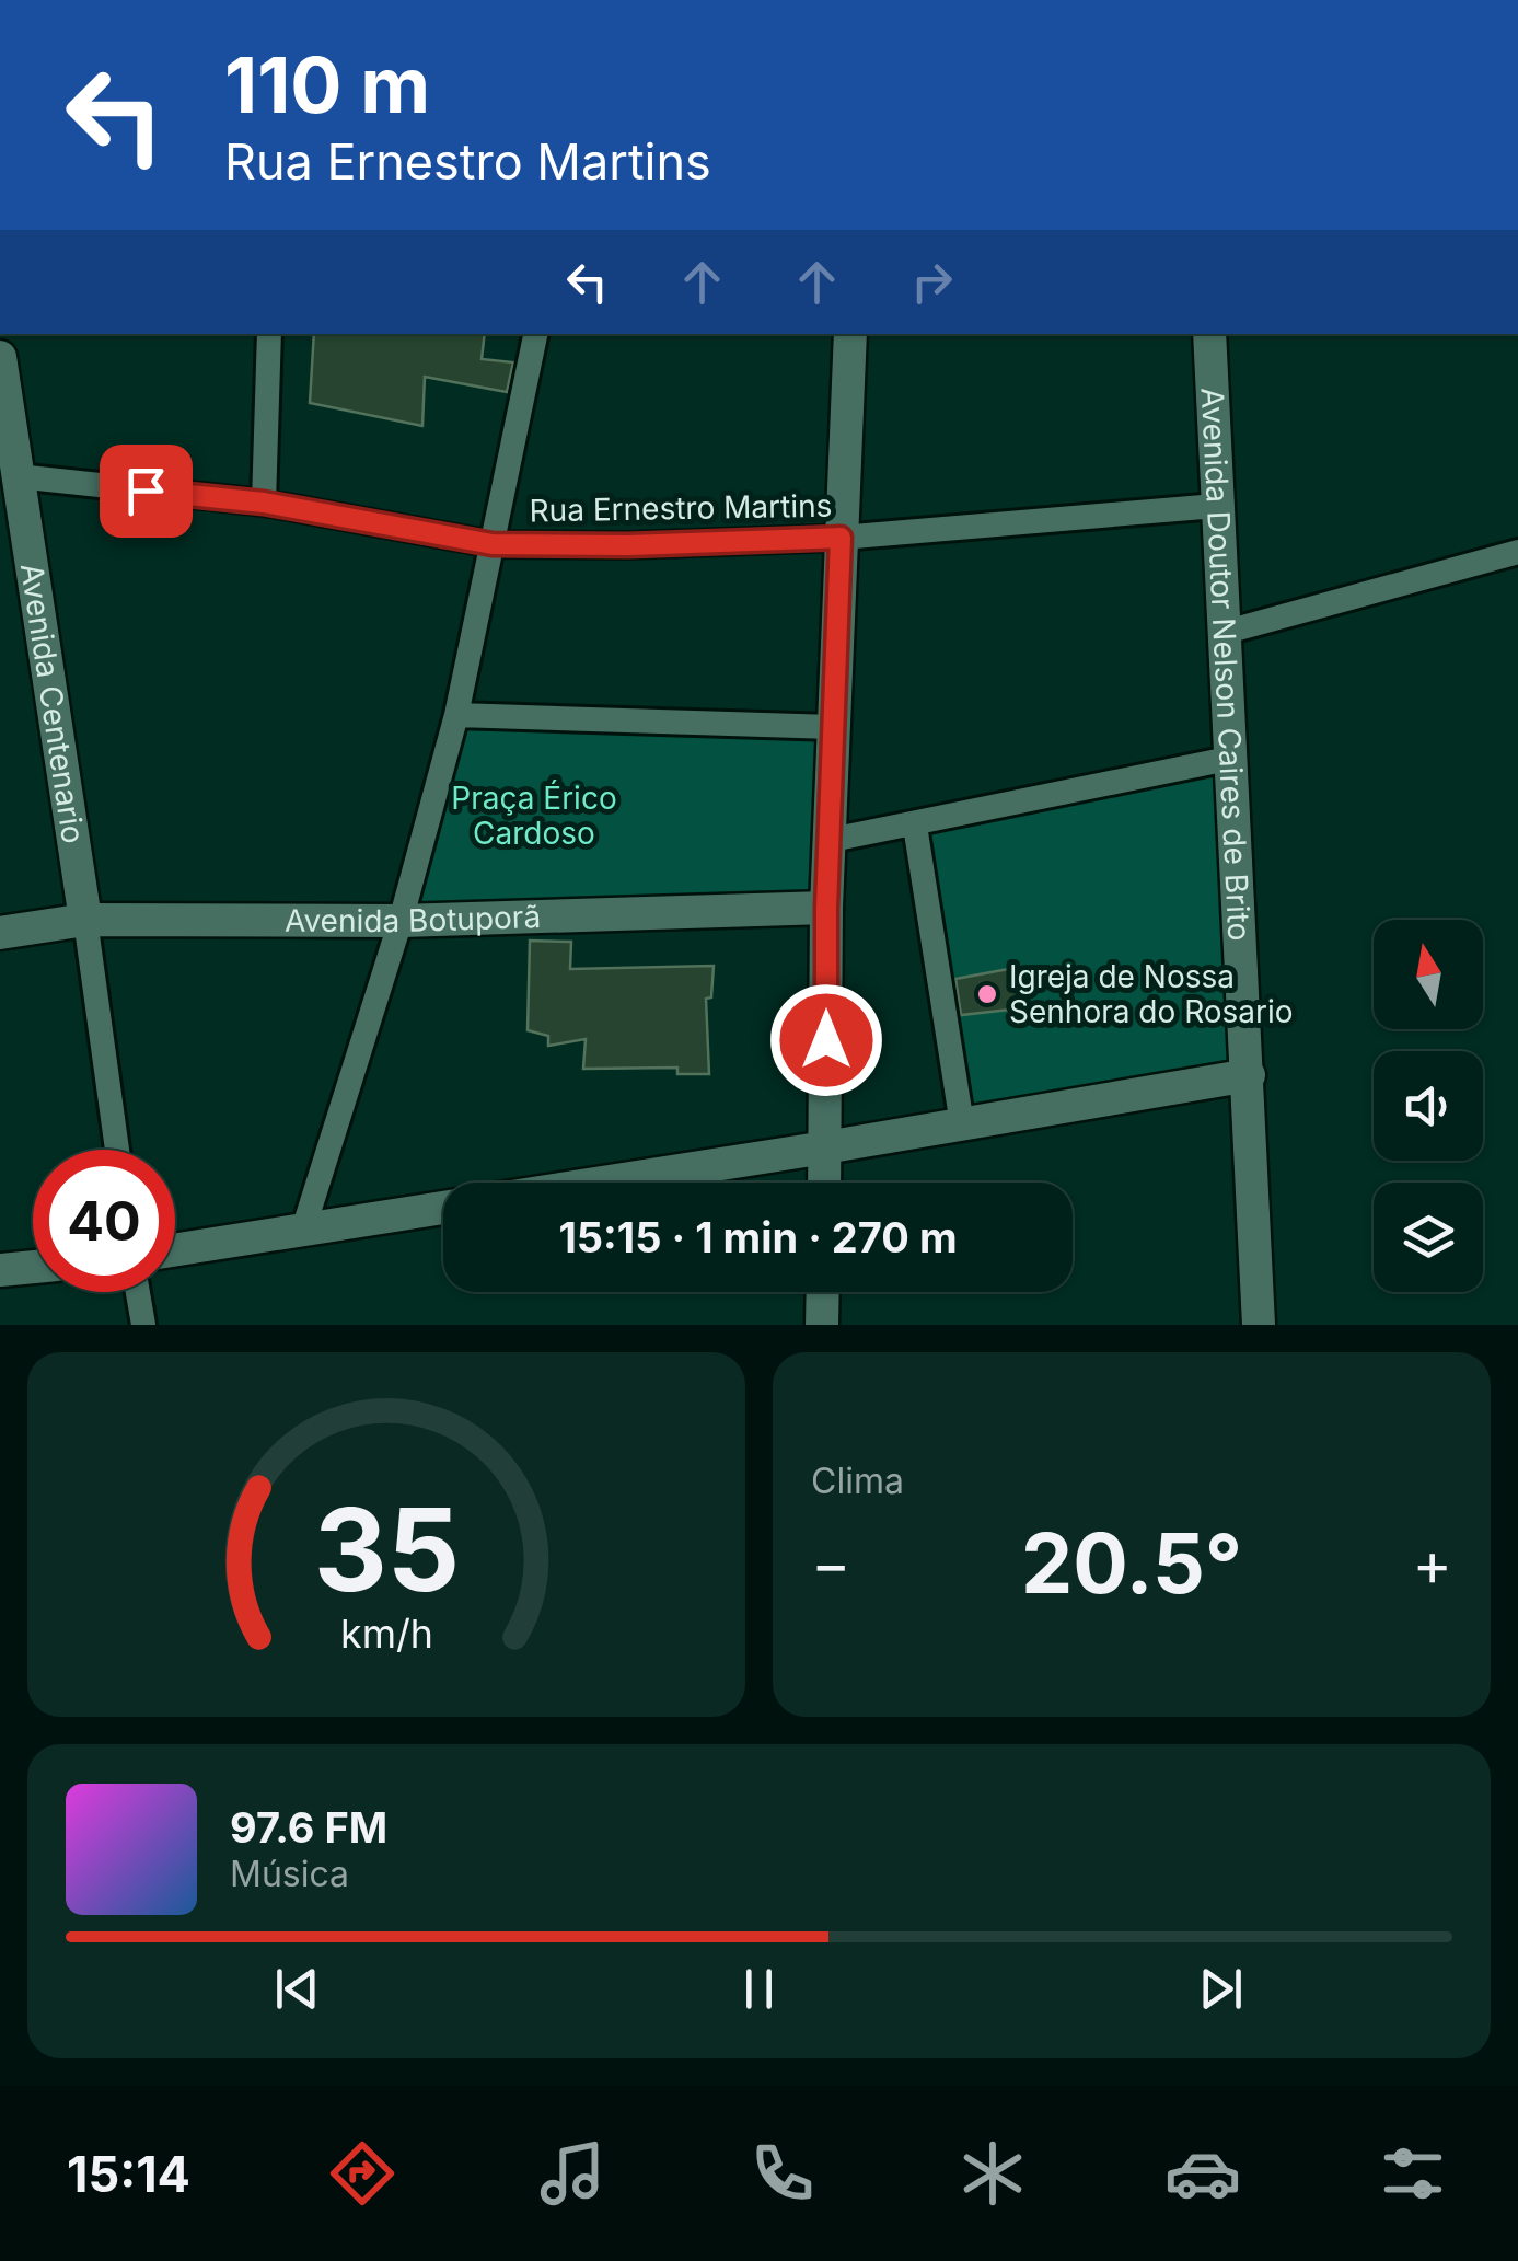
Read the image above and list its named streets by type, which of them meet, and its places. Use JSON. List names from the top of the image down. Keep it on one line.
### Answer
{"streets":{"street":["Rua Ernestro Martins","Avenida Doutor Nelson Caires de Brito","Avenida Centenario","Avenida Botuporã"]},"crossings":[["Rua Ernestro Martins","Avenida Doutor Nelson Caires de Brito"],["Rua Ernestro Martins","Avenida Centenario"],["Avenida Centenario","Avenida Botuporã"]],"parks":["Praça Érico Cardoso"],"places":["Igreja de Nossa Senhora do Rosario"],"north":"top","page":{"turn":["110 m","Rua Ernestro Martins"],"limit":"40","trip":"15:15 · 1 min · 270 m","tile":"Clima","heat":["−","20.5°","+"],"song":["97.6 FM","Música"],"tabs":"15:14","gauge":["35","km/h"]}}
